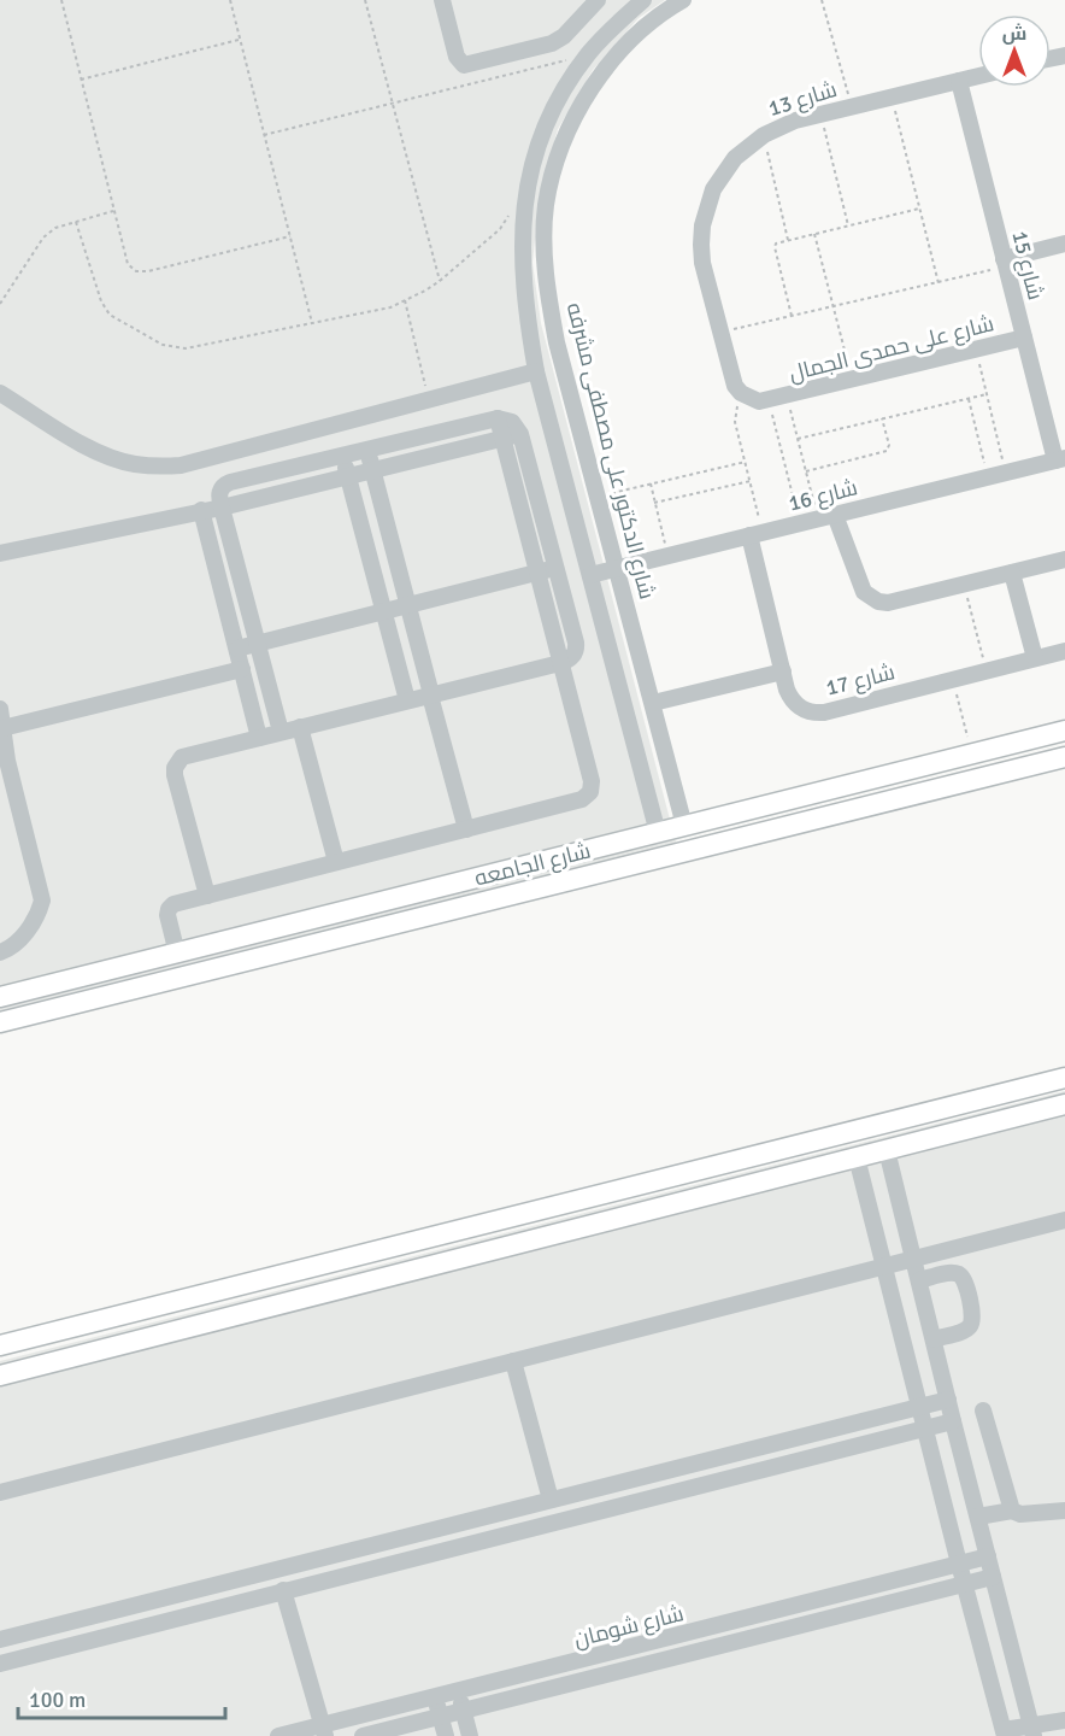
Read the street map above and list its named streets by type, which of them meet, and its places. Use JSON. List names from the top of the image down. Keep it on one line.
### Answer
{"streets":{"main road":["شارع الجامعه"],"street":["شارع 13","شارع 15","شارع على حمدى الجمال","شارع الدكتور على مصطفى مشرفه","شارع 16","شارع 17","شارع شومان"]},"crossings":[["شارع 13","شارع 15"],["شارع 15","شارع على حمدى الجمال"],["شارع 15","شارع 16"],["شارع الدكتور على مصطفى مشرفه","شارع 16"],["شارع الدكتور على مصطفى مشرفه","شارع الجامعه"],["شارع 16","شارع 17"]],"scale_bar":"100 m","north":"top"}
